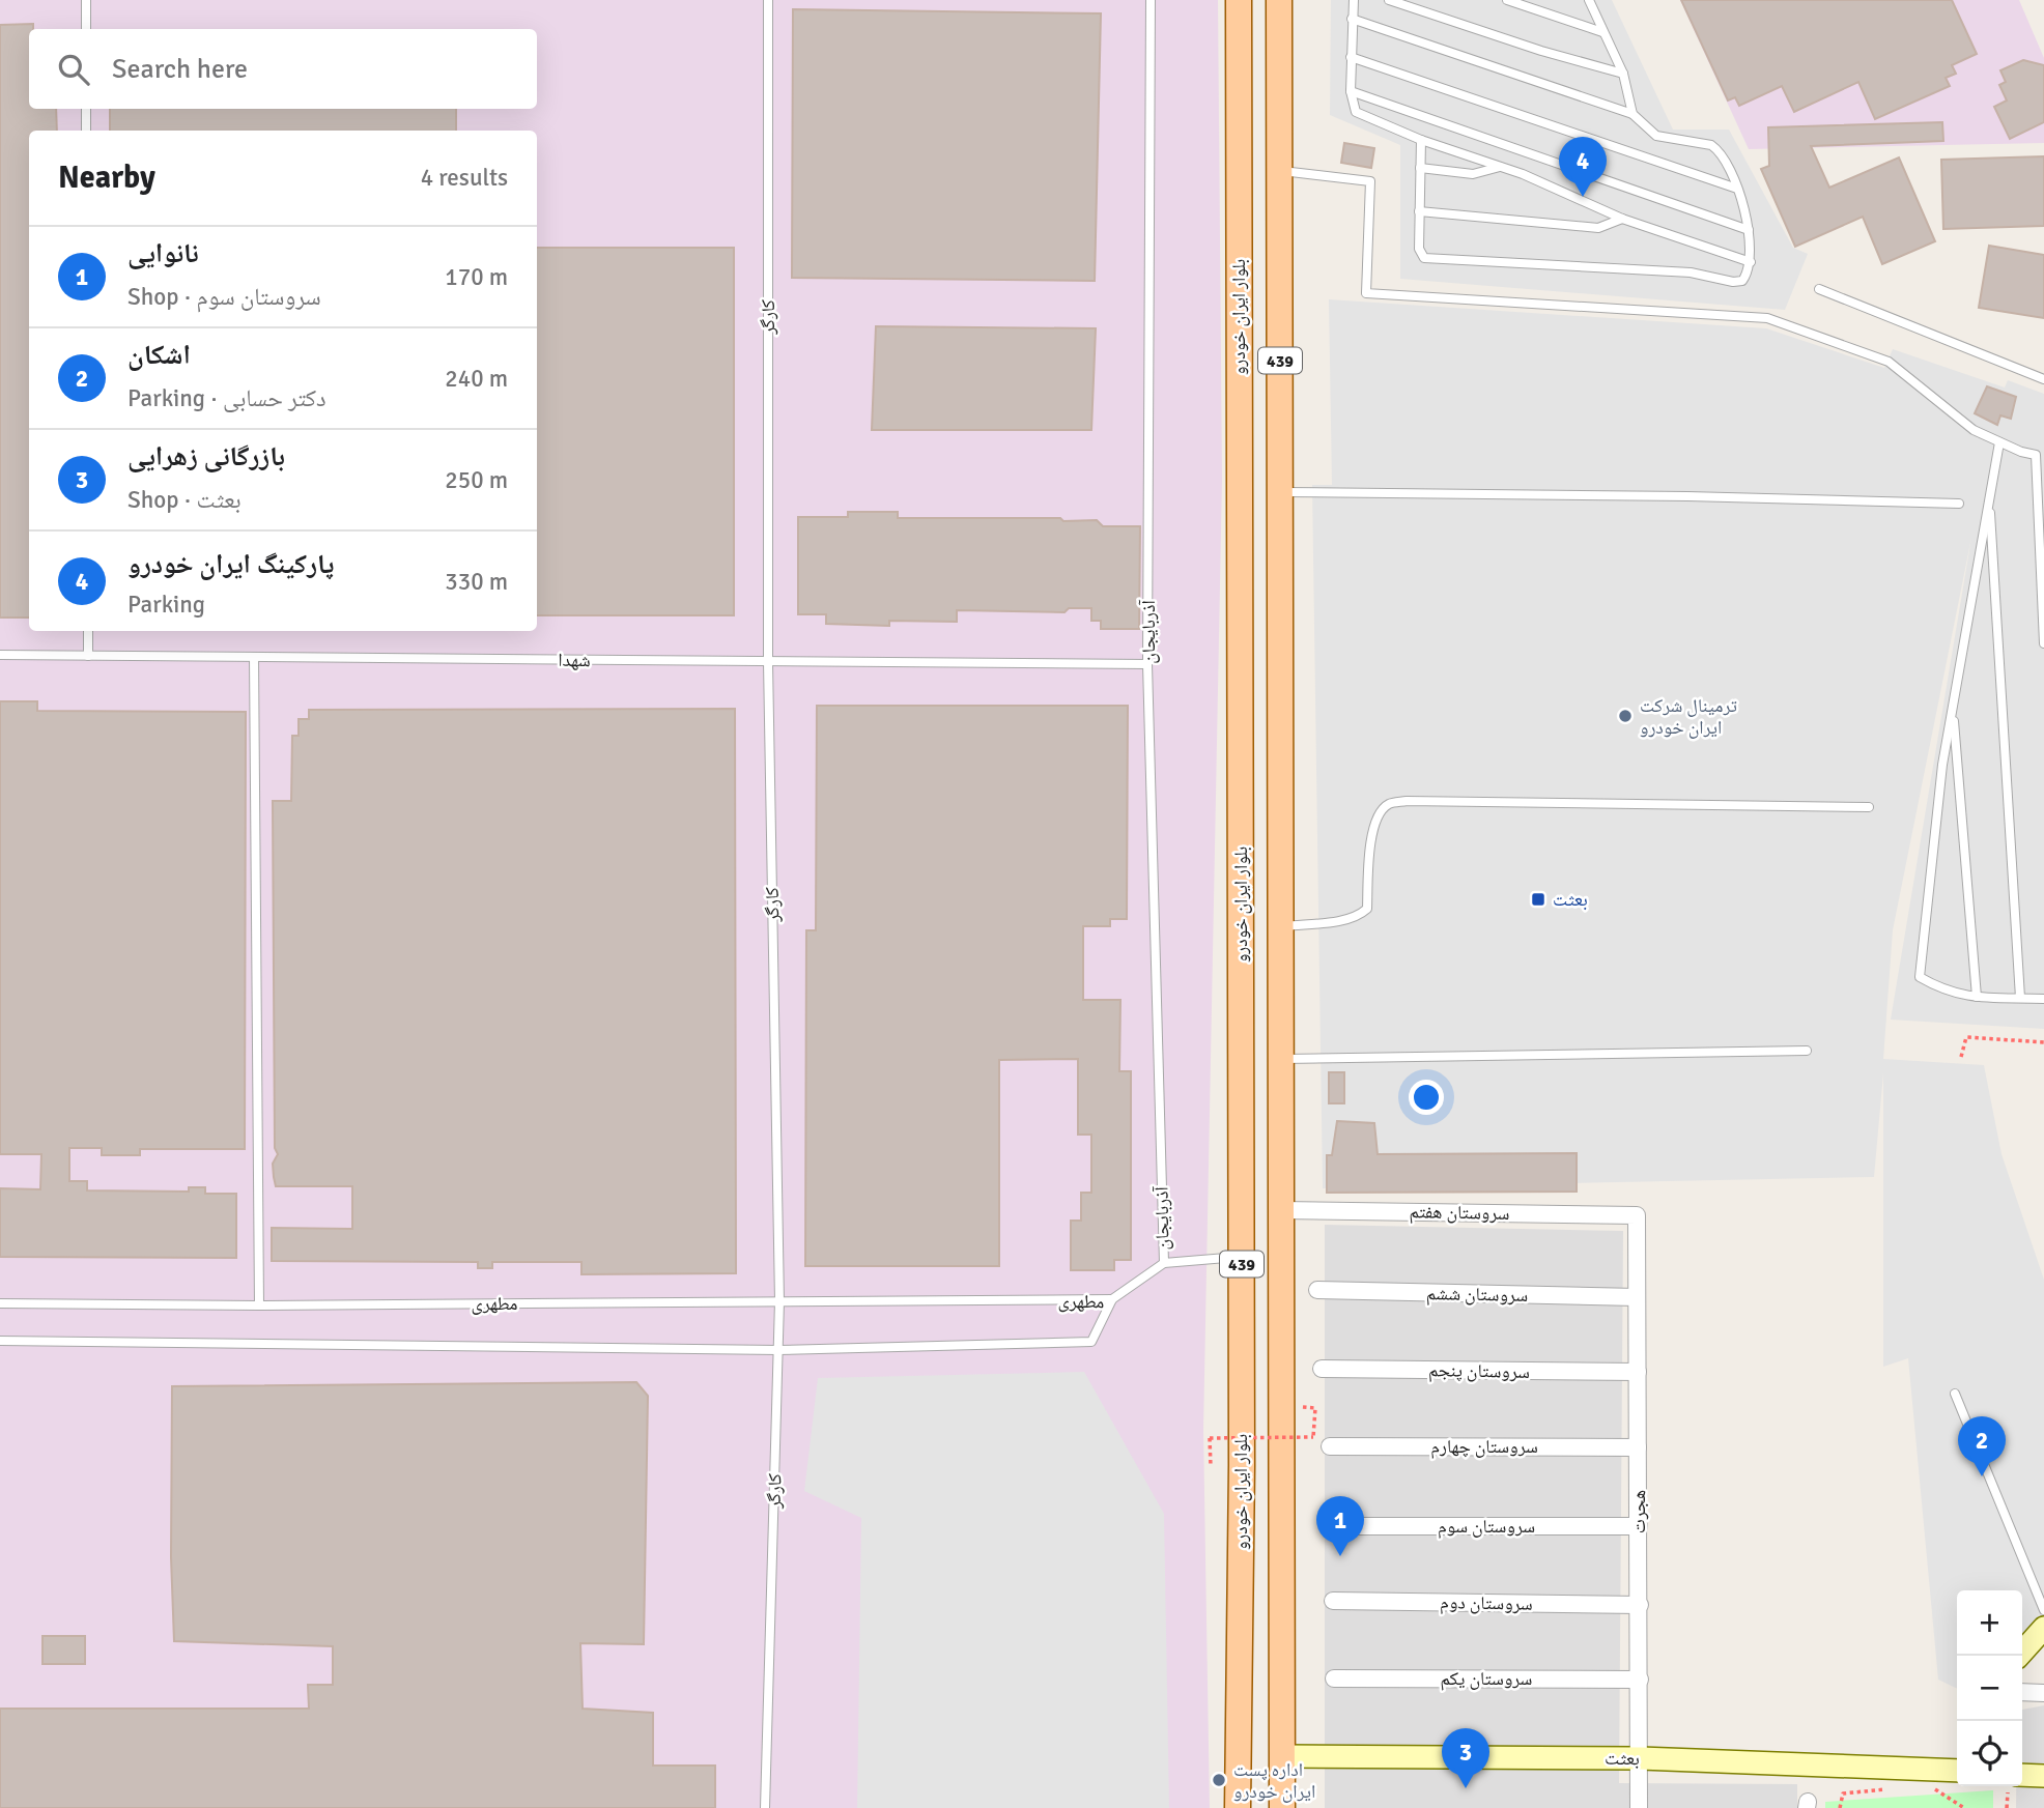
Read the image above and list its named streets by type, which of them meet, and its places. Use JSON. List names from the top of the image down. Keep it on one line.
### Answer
{"streets":{"main road":["بلوار ایران خودرو","439"],"street":["سروستان هفتم","سروستان ششم","سروستان پنجم","سروستان چهارم","هجرت","سروستان سوم","سروستان دوم","سروستان یکم","بعثت"],"lane":["کارگر","آذربایجان","شهدا","مطهری"]},"crossings":[["کارگر","شهدا"],["کارگر","مطهری"],["بلوار ایران خودرو","آذربایجان"],["439","سروستان هفتم"],["439","بعثت"],["آذربایجان","شهدا"],["آذربایجان","مطهری"],["سروستان هفتم","هجرت"],["سروستان ششم","هجرت"],["سروستان پنجم","هجرت"],["سروستان چهارم","هجرت"],["هجرت","سروستان سوم"],["هجرت","سروستان دوم"],["هجرت","سروستان یکم"],["هجرت","بعثت"]],"places":{"other":["ترمینال شرکت ایران خودرو","اداره پست ایران خودرو"],"transit":["بعثت"]},"page":{"search":"Search here","heading":["Nearby","4 results"],"pins":["4","2","1","3"],"list":[{"mark":"1","name":"نانوایی","note":"Shop · سروستان سوم","value":"170 m"},{"mark":"2","name":"اشکان","note":"Parking · دکتر حسابی","value":"240 m"},{"mark":"3","name":"بازرگانی زهرایی","note":"Shop · بعثت","value":"250 m"},{"mark":"4","name":"پارکینگ ایران خودرو","note":"Parking","value":"330 m"}],"map_buttons":["+","−"]}}
